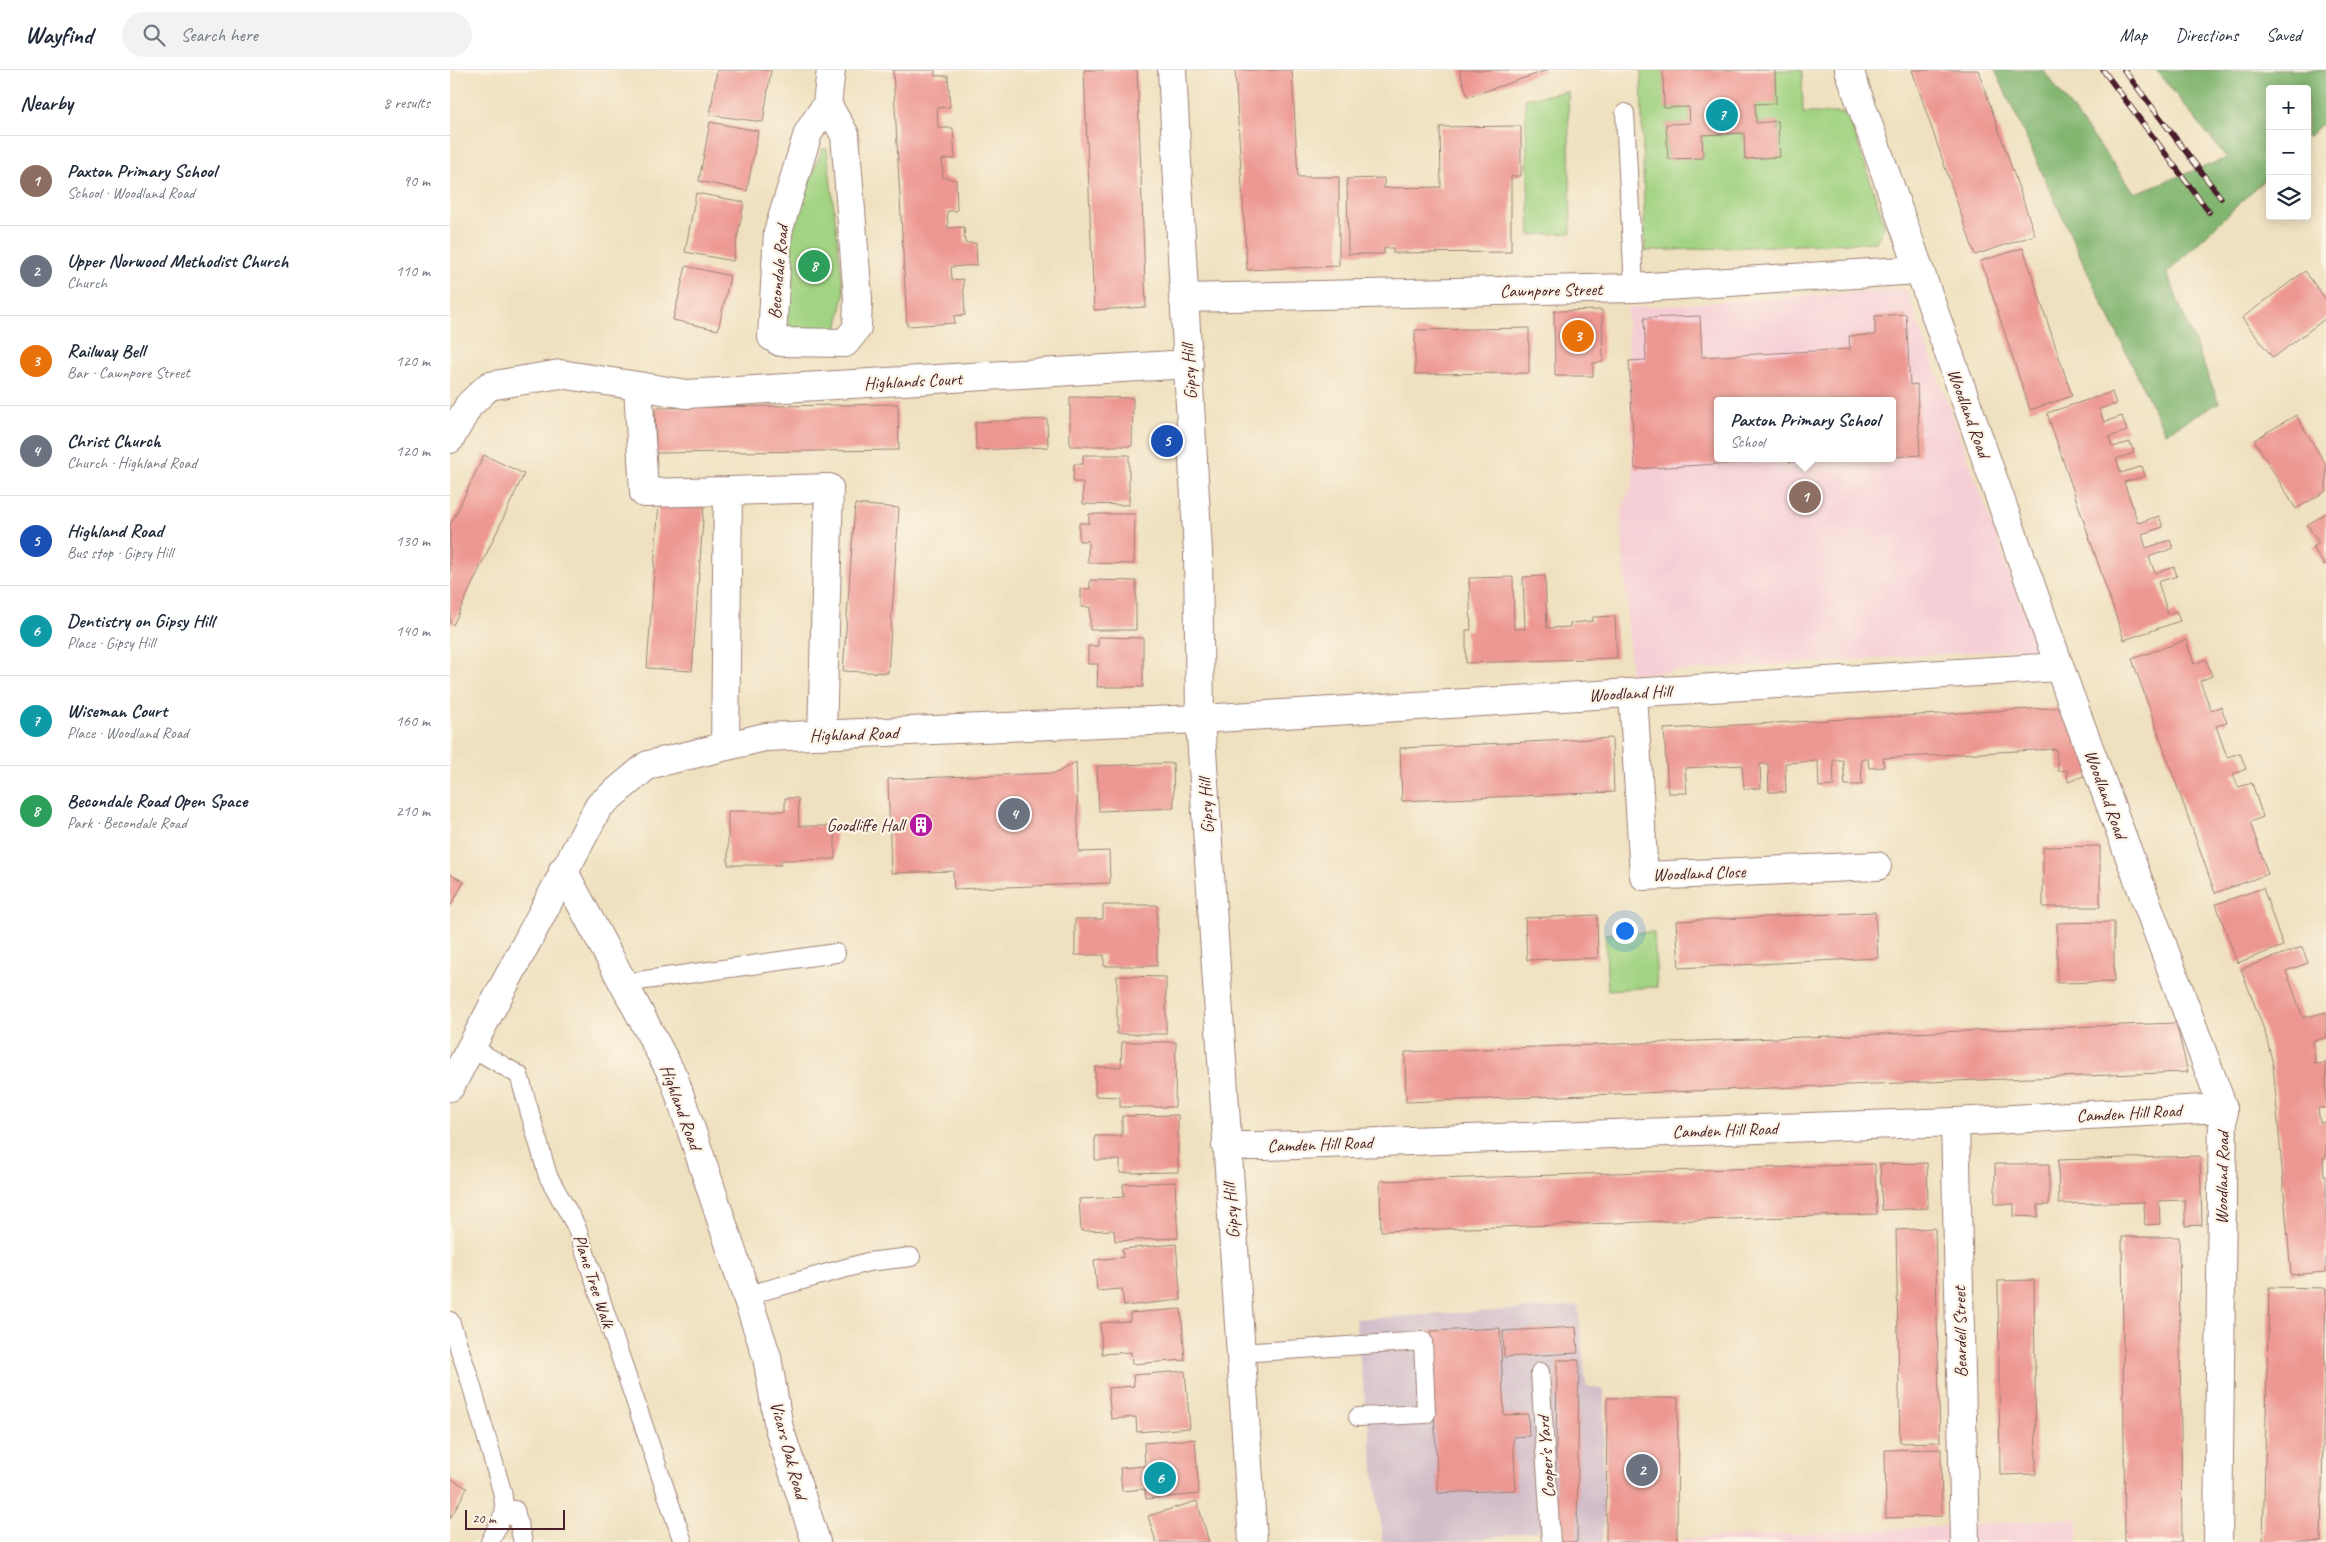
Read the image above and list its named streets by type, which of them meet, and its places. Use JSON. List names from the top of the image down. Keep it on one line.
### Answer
{"streets":{"street":["Becondale Road","Cawnpore Street","Gipsy Hill","Highlands Court","Woodland Road","Woodland Hill","Highland Road","Woodland Close","Camden Hill Road","Beardell Street","Vicars Oak Road"],"lane":["Plane Tree Walk","Cooper's Yard"]},"crossings":[["Cawnpore Street","Gipsy Hill"],["Cawnpore Street","Woodland Road"],["Gipsy Hill","Highlands Court"],["Gipsy Hill","Woodland Hill"],["Gipsy Hill","Highland Road"],["Gipsy Hill","Camden Hill Road"],["Woodland Road","Woodland Hill"],["Woodland Road","Camden Hill Road"],["Woodland Hill","Highland Road"],["Woodland Hill","Woodland Close"],["Highland Road","Plane Tree Walk"],["Highland Road","Vicars Oak Road"],["Camden Hill Road","Beardell Street"]],"places":{"building":["Goodliffe Hall"]},"scale_bar":"20 m","page":{"header":"Wayfind","search":"Search here","nav":["Map","Directions","Saved"],"heading":["Nearby","8 results"],"map_buttons":["+","−"],"pins":["7","8","3","5","1","4","2","6"],"list":[{"mark":"1","name":"Paxton Primary School","note":"School · Woodland Road","value":"90 m"},{"mark":"2","name":"Upper Norwood Methodist Church","note":"Church","value":"110 m"},{"mark":"3","name":"Railway Bell","note":"Bar · Cawnpore Street","value":"120 m"},{"mark":"4","name":"Christ Church","note":"Church · Highland Road","value":"120 m"},{"mark":"5","name":"Highland Road","note":"Bus stop · Gipsy Hill","value":"130 m"},{"mark":"6","name":"Dentistry on Gipsy Hill","note":"Place · Gipsy Hill","value":"140 m"},{"mark":"7","name":"Wiseman Court","note":"Place · Woodland Road","value":"160 m"},{"mark":"8","name":"Becondale Road Open Space","note":"Park · Becondale Road","value":"210 m"}],"popup":["Paxton Primary School","School"],"scale":"20 m"}}
